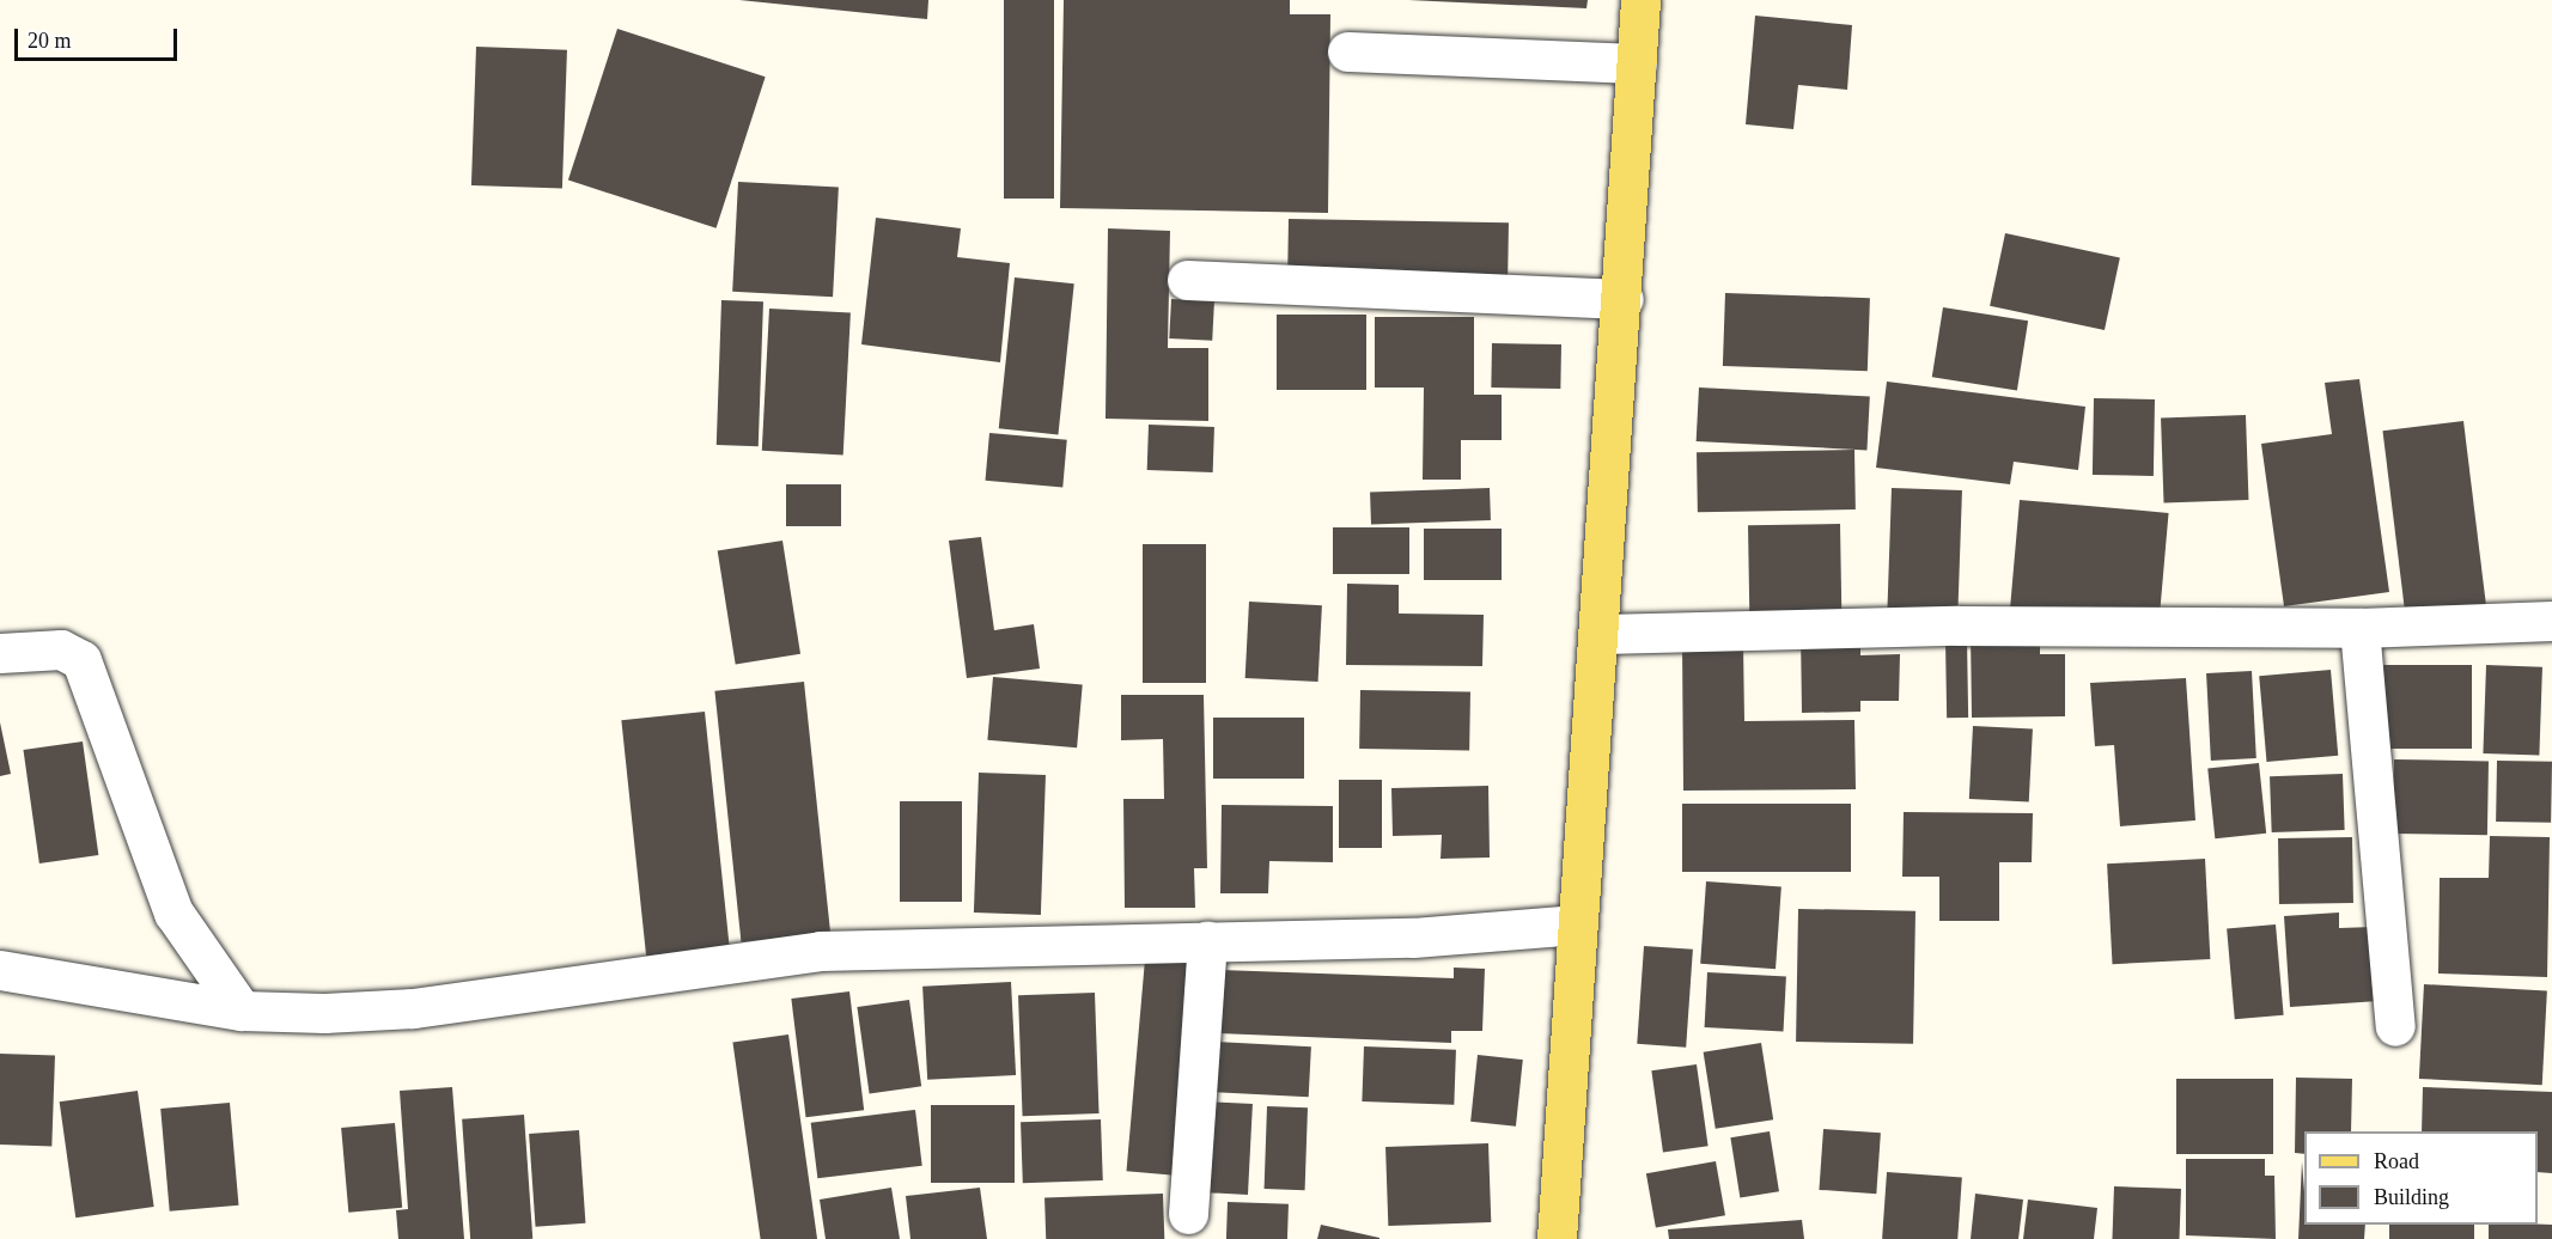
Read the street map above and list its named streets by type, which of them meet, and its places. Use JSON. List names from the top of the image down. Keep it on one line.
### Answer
{"legend":["Road","Building"],"scale_bar":"20 m"}
